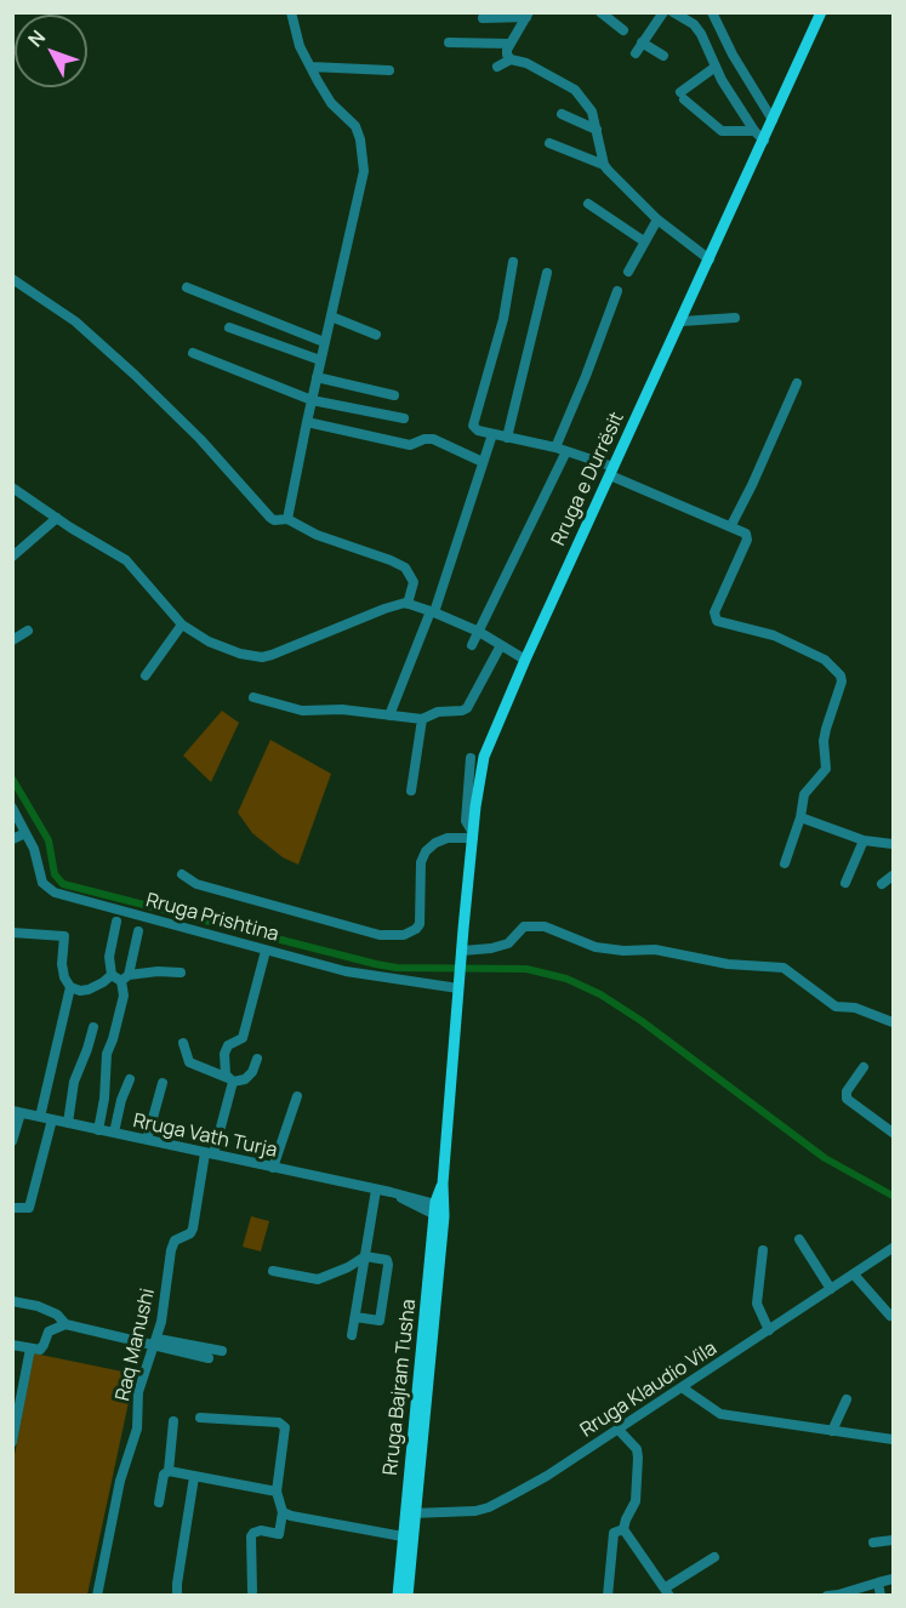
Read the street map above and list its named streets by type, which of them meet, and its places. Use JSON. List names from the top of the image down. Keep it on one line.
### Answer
{"streets":{"main road":["Rruga e Durrësit","Rruga Bajram Tusha"],"street":["Rruga Prishtina","Rruga Vath Turja","Raq Manushi","Rruga Klaudio Vila"]},"crossings":[["Rruga e Durrësit","Rruga Prishtina"],["Rruga e Durrësit","Rruga Bajram Tusha"],["Rruga Prishtina","Raq Manushi"],["Rruga Prishtina","Rruga Bajram Tusha"],["Rruga Vath Turja","Raq Manushi"],["Rruga Vath Turja","Rruga Bajram Tusha"],["Rruga Bajram Tusha","Rruga Klaudio Vila"]],"north":"top left"}
